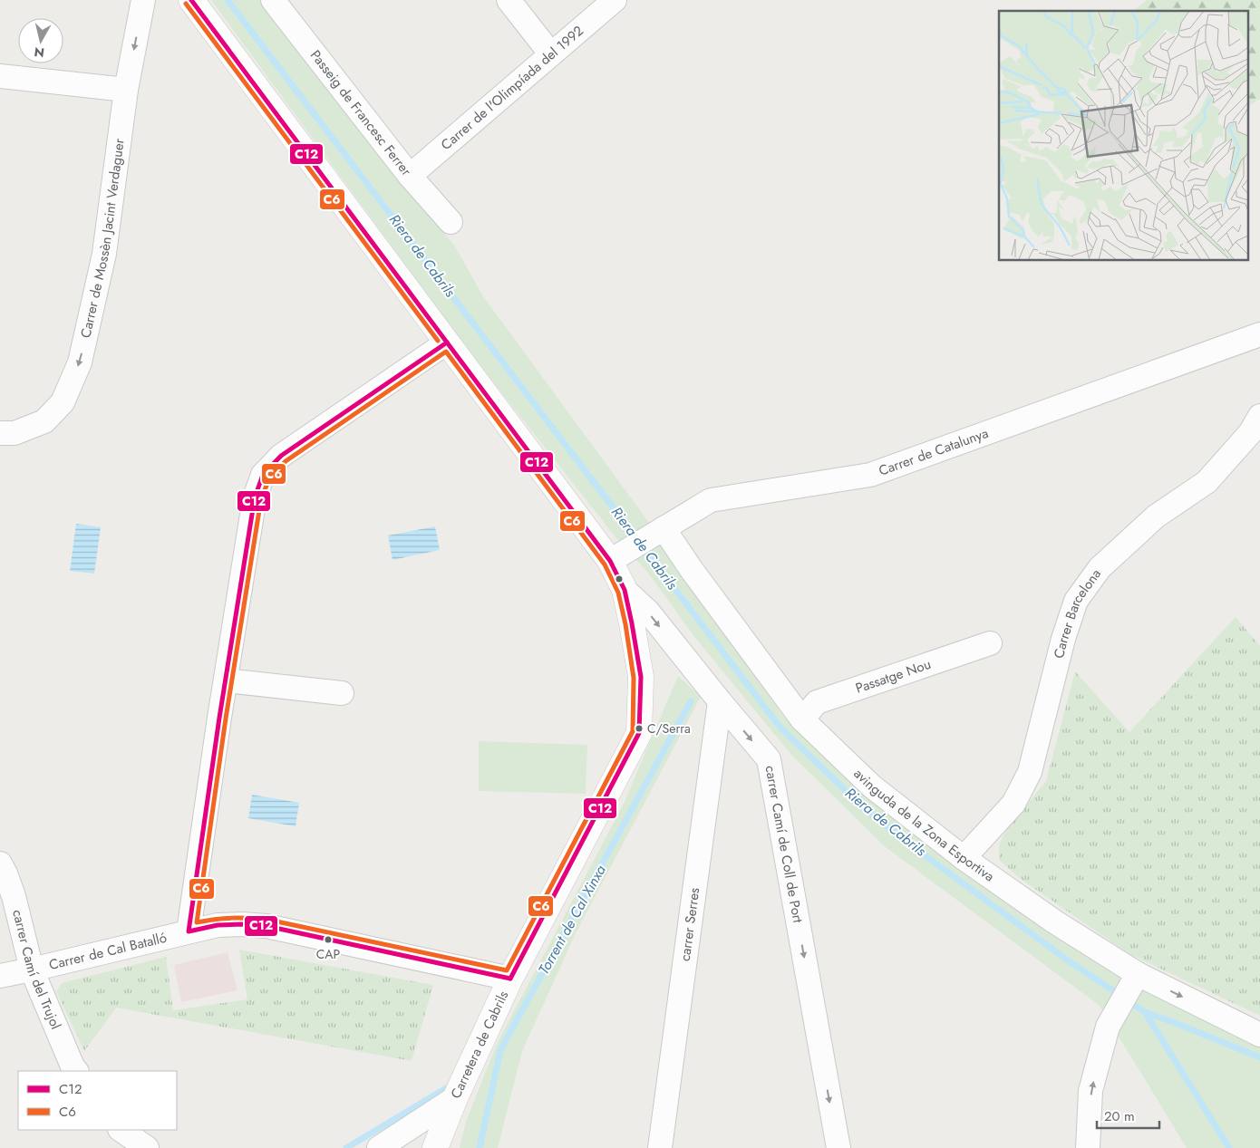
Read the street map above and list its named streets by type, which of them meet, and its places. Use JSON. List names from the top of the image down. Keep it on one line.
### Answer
{"streets":{"street":["Carrer de l'Olimpíada del 1992","Passeig de Francesc Ferrer","Carrer de Mossèn Jacint Verdaguer","Carrer de Catalunya","Carrer Barcelona","Passatge Nou","avinguda de la Zona Esportiva","carrer Camí de Coll de Port","carrer Serres","Carrer de Cal Batalló","carrer Camí del Trujol","Carretera de Cabrils"]},"crossings":[["Carrer de l'Olimpíada del 1992","Passeig de Francesc Ferrer"],["Carrer de Catalunya","avinguda de la Zona Esportiva"],["Carrer de Catalunya","Carretera de Cabrils"],["Carrer Barcelona","avinguda de la Zona Esportiva"],["Passatge Nou","avinguda de la Zona Esportiva"],["carrer Camí de Coll de Port","carrer Serres"],["carrer Camí de Coll de Port","Carretera de Cabrils"],["Carrer de Cal Batalló","carrer Camí del Trujol"],["Carrer de Cal Batalló","Carretera de Cabrils"]],"one_way":["Carrer de Mossèn Jacint Verdaguer","carrer Camí de Coll de Port"],"water":["Riera de Cabrils","Torrent de Cal Xinxa"],"places":["C/Serra","CAP"],"lines":["transit line C12","transit line C6"],"legend":["C12","C6"],"scale_bar":"20 m","north":"bottom"}
